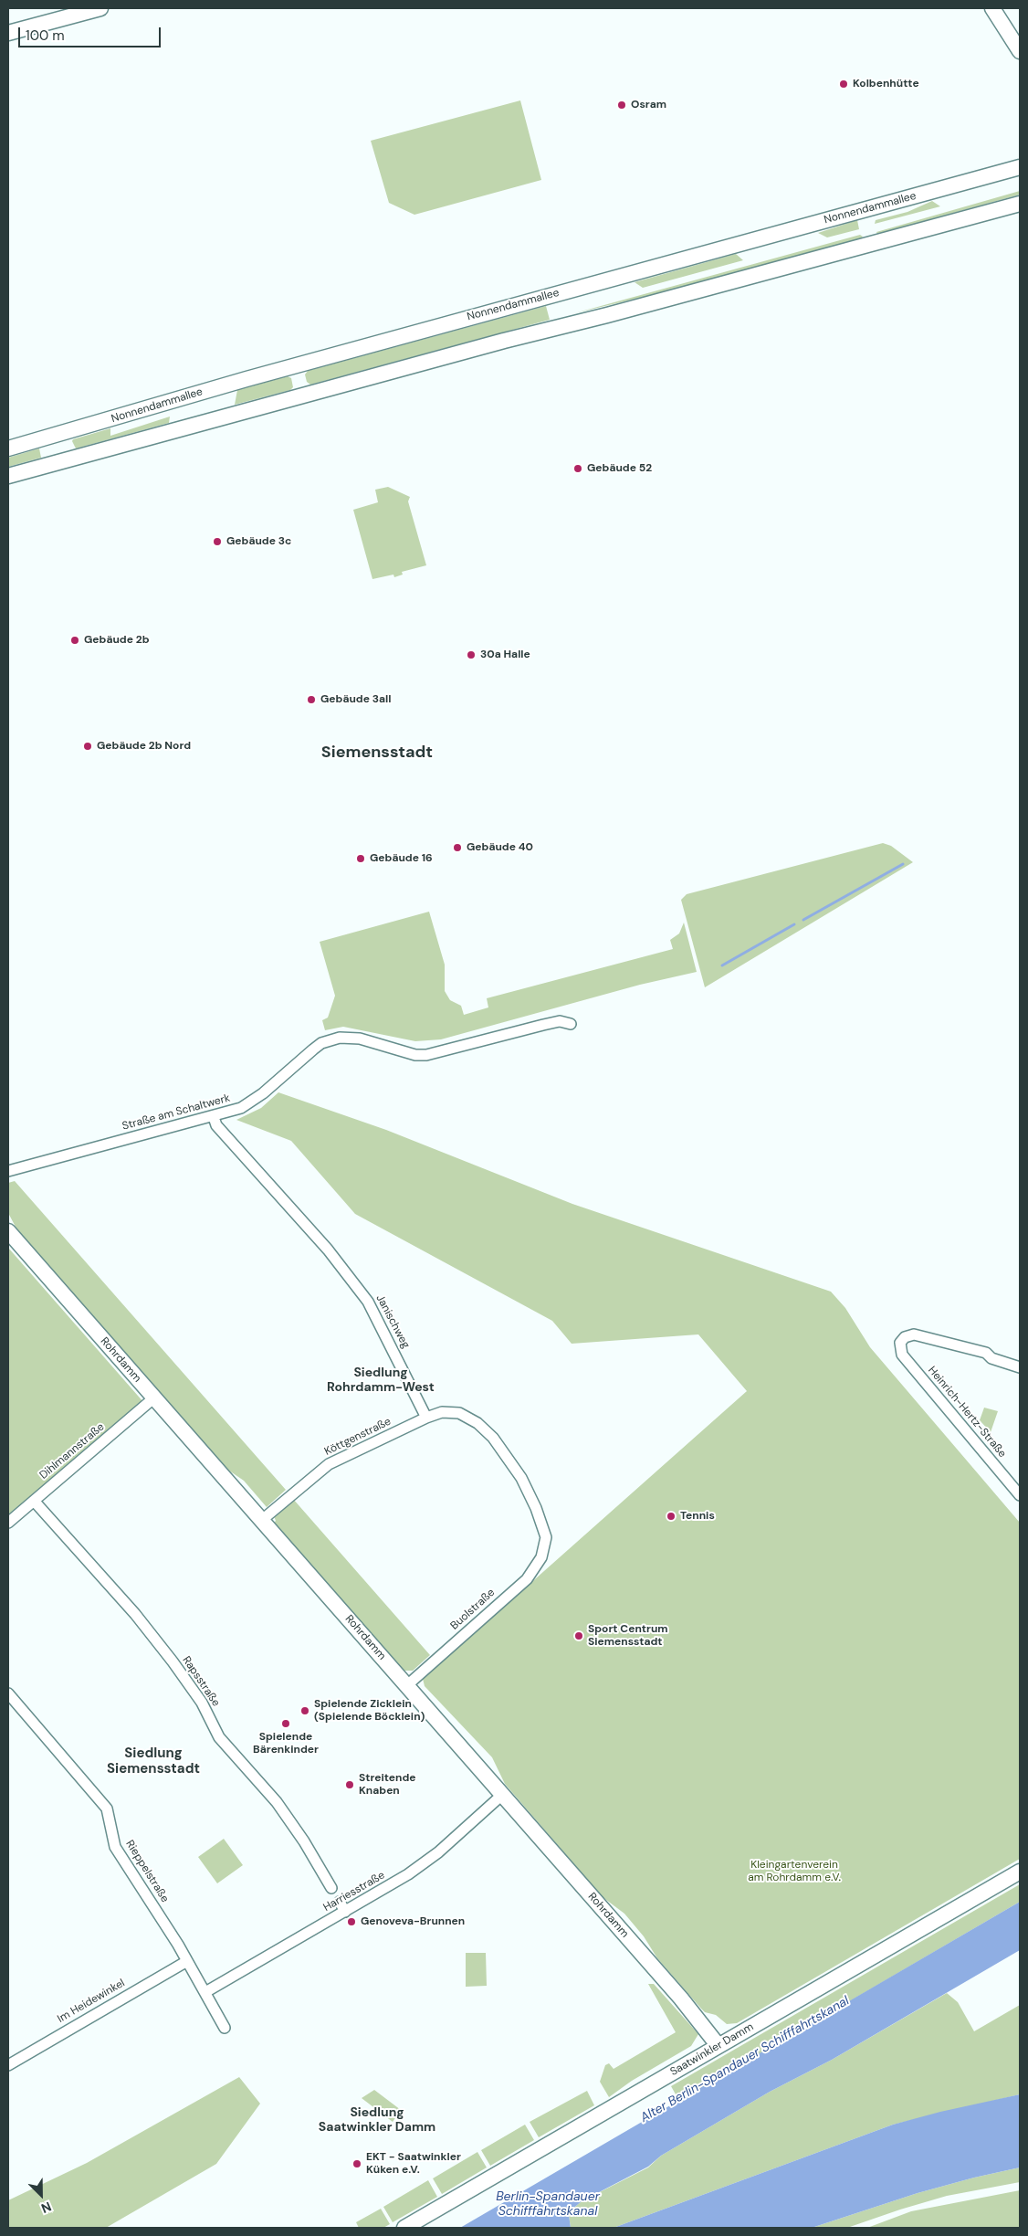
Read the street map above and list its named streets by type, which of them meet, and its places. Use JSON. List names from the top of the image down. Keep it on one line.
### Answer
{"streets":{"main road":["Nonnendammallee","Rohrdamm","Saatwinkler Damm"],"street":["Straße am Schaltwerk","Janischweg","Heinrich-Hertz-Straße","Köttgenstraße","Dihlmannstraße","Buolstraße","Rapsstraße","Rieppelstraße","Harriesstraße","Im Heidewinkel"]},"crossings":[["Straße am Schaltwerk","Janischweg"],["Janischweg","Köttgenstraße"],["Janischweg","Buolstraße"],["Rohrdamm","Köttgenstraße"],["Rohrdamm","Dihlmannstraße"],["Rohrdamm","Buolstraße"],["Rohrdamm","Harriesstraße"],["Rohrdamm","Saatwinkler Damm"],["Köttgenstraße","Buolstraße"],["Dihlmannstraße","Rapsstraße"],["Rieppelstraße","Harriesstraße"],["Rieppelstraße","Im Heidewinkel"]],"districts":["Siemensstadt","Siedlung Rohrdamm-West","Siedlung Siemensstadt","Siedlung Saatwinkler Damm"],"water":["Alter Berlin-Spandauer Schifffahrtskanal","Berlin-Spandauer Schifffahrtskanal"],"parks":["Kleingartenverein am Rohrdamm e.V."],"places":["Kolbenhütte","Osram","Gebäude 52","Gebäude 3c","Gebäude 2b","30a Halle","Gebäude 3aII","Gebäude 2b Nord","Gebäude 40","Gebäude 16","Tennis","Sport Centrum Siemensstadt","Spielende Zicklein (Spielende Böcklein)","Spielende Bärenkinder","Streitende Knaben","Genoveva-Brunnen","EKT - Saatwinkler Küken e.V."],"scale_bar":"100 m","north":"bottom right"}
